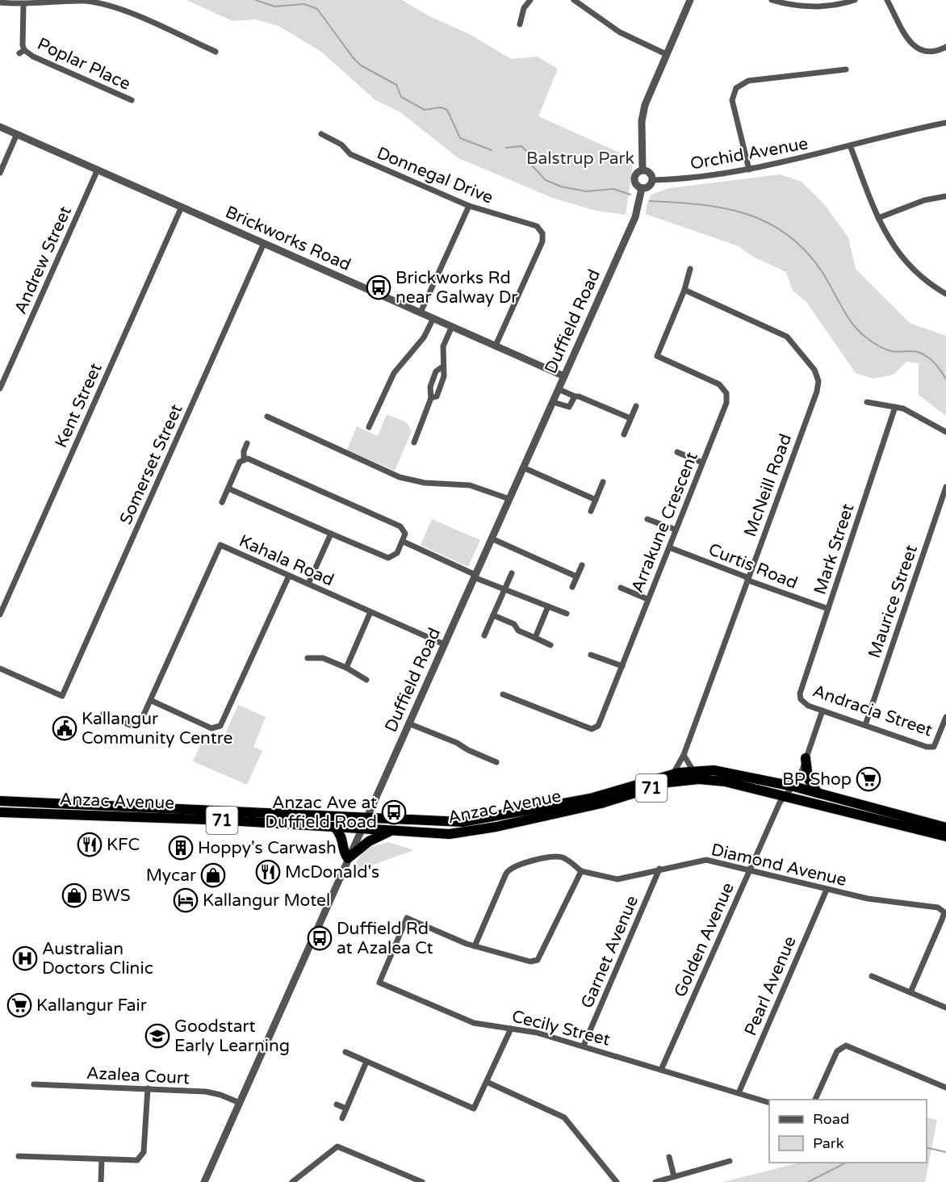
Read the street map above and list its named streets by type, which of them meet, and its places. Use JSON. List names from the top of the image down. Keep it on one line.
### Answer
{"streets":{"highway":["71","Anzac Avenue"],"street":["Poplar Place","Orchid Avenue","Donnegal Drive","Brickworks Road","Andrew Street","Duffield Road","Kent Street","Somerset Street","McNeill Road","Arrakune Crescent","Mark Street","Kahala Road","Curtis Road","Maurice Street","Andracia Street","Diamond Avenue","Golden Avenue","Garnet Avenue","Pearl Avenue","Cecily Street","Azalea Court"]},"crossings":[["Orchid Avenue","Duffield Road"],["Donnegal Drive","Brickworks Road"],["Brickworks Road","Andrew Street"],["Brickworks Road","Duffield Road"],["Brickworks Road","Kent Street"],["Brickworks Road","Somerset Street"],["Duffield Road","Kahala Road"],["Duffield Road","Anzac Avenue"],["Duffield Road","Azalea Court"],["McNeill Road","Arrakune Crescent"],["McNeill Road","Curtis Road"],["McNeill Road","Anzac Avenue"],["Arrakune Crescent","Curtis Road"],["Mark Street","Curtis Road"],["Mark Street","Andracia Street"],["Maurice Street","Andracia Street"],["Andracia Street","Golden Avenue"],["Anzac Avenue","Golden Avenue"],["Diamond Avenue","Golden Avenue"],["Diamond Avenue","Garnet Avenue"],["Diamond Avenue","Pearl Avenue"],["Golden Avenue","Cecily Street"],["Garnet Avenue","Cecily Street"],["Pearl Avenue","Cecily Street"]],"parks":["Balstrup Park"],"places":{"bus stop":["Brickworks Rd near Galway Dr","Anzac Ave at Duffield Road","Duffield Rd at Azalea Ct"],"public building":["Kallangur Community Centre"],"supermarket":["BP Shop","Kallangur Fair"],"restaurant":["KFC","McDonald's"],"building":["Hoppy's Carwash"],"shop":["Mycar","BWS"],"hotel":["Kallangur Motel"],"hospital":["Australian Doctors Clinic"],"school or university":["Goodstart Early Learning"]},"legend":["Road","Park"]}
